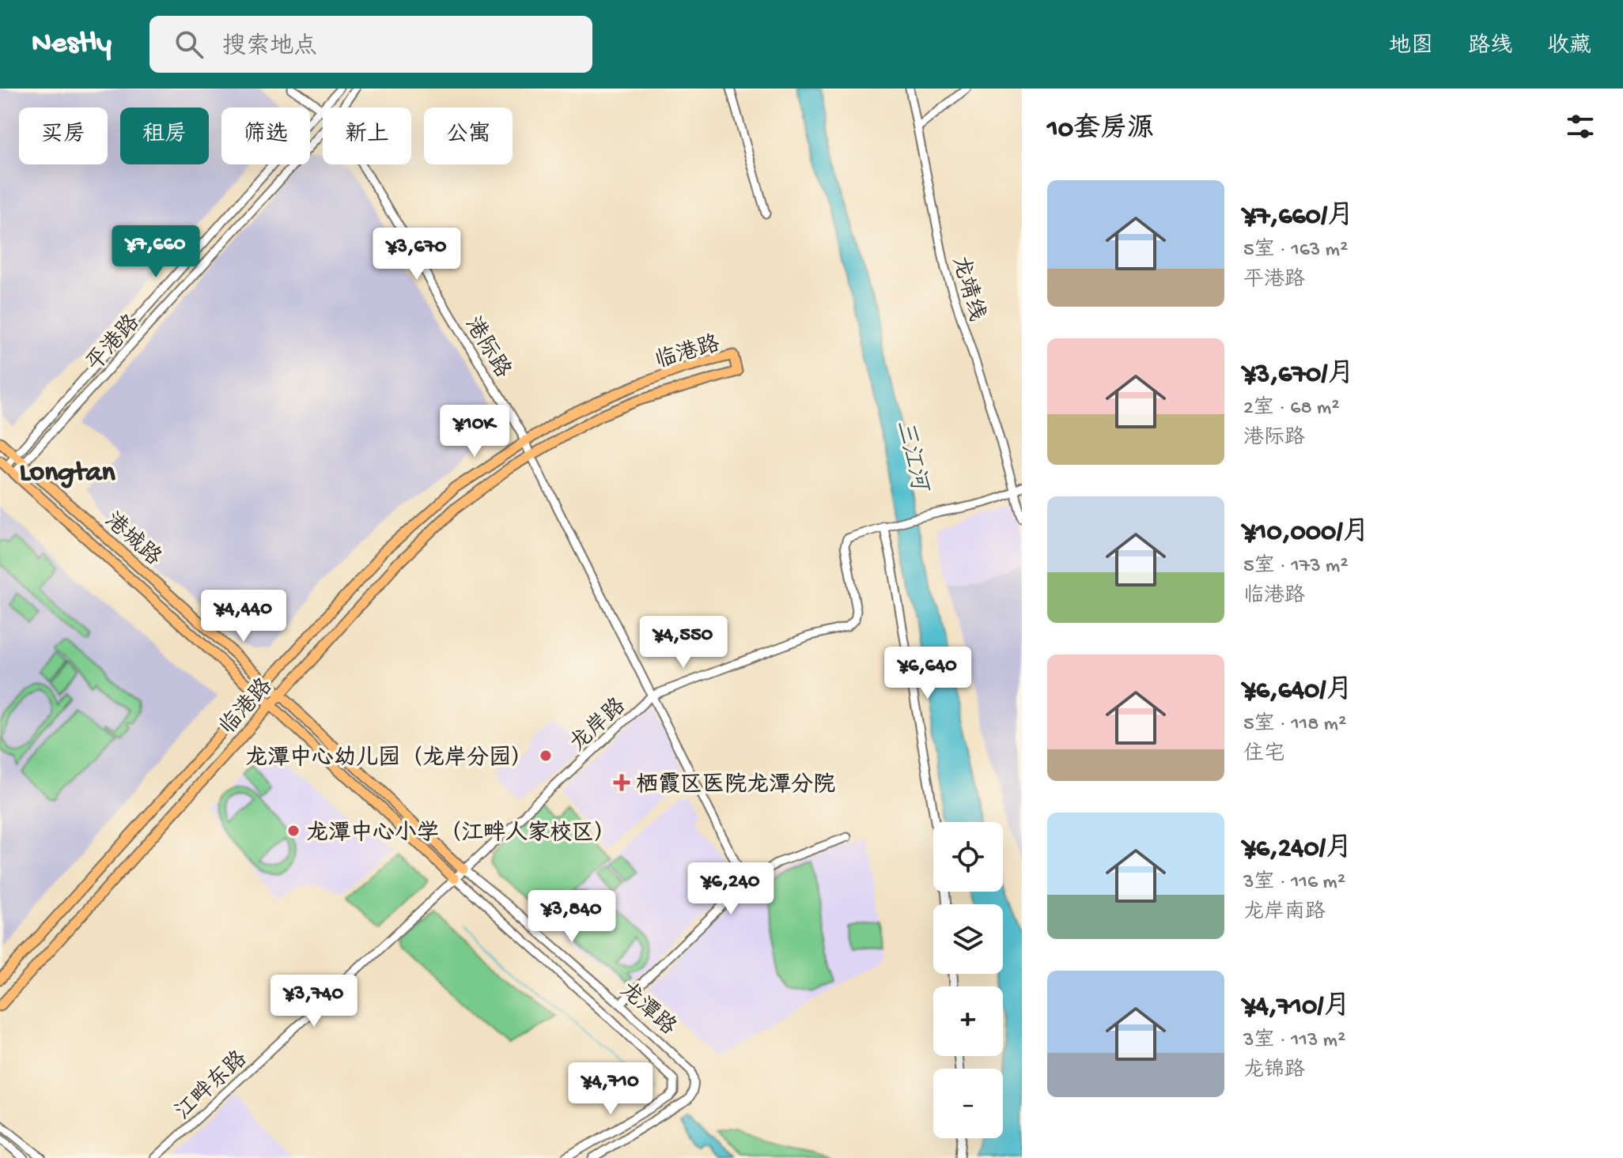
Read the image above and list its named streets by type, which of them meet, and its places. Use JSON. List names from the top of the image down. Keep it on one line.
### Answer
{"streets":{"main road":["临港路","港城路"],"street":["龙靖线","平港路","港际路","龙岸路","龙潭路","江畔东路"]},"crossings":[["平港路","港城路"],["港际路","临港路"],["港际路","龙岸路"],["临港路","港城路"],["港城路","龙岸路"],["港城路","龙潭路"],["港城路","江畔东路"],["龙岸路","龙潭路"],["龙岸路","江畔东路"],["龙潭路","江畔东路"]],"districts":["Longtan"],"water":["三江河"],"places":{"other":["龙潭中心幼儿园（龙岸分园）","龙潭中心小学（江畔人家校区）"],"health":["栖霞区医院龙潭分院"]},"page":{"header":"Nestly","search":"搜索地点","nav":["地图","路线","收藏"],"heading":"10套房源","chip":["买房","租房","筛选","新上","公寓"],"list":[{"name":"¥7,660/月","note":"5室 · 163 m² · 平港路"},{"name":"¥3,670/月","note":"2室 · 68 m² · 港际路"},{"name":"¥10,000/月","note":"5室 · 173 m² · 临港路"},{"name":"¥6,640/月","note":"5室 · 118 m² · 住宅"},{"name":"¥6,240/月","note":"3室 · 116 m² · 龙岸南路"},{"name":"¥4,710/月","note":"3室 · 113 m² · 龙锦路"}],"price":["¥7,660","¥3,670","¥10K","¥4,440","¥4,550","¥6,640","¥6,240","¥3,840","¥3,740","¥4,710"],"map_buttons":["+","−"]}}
